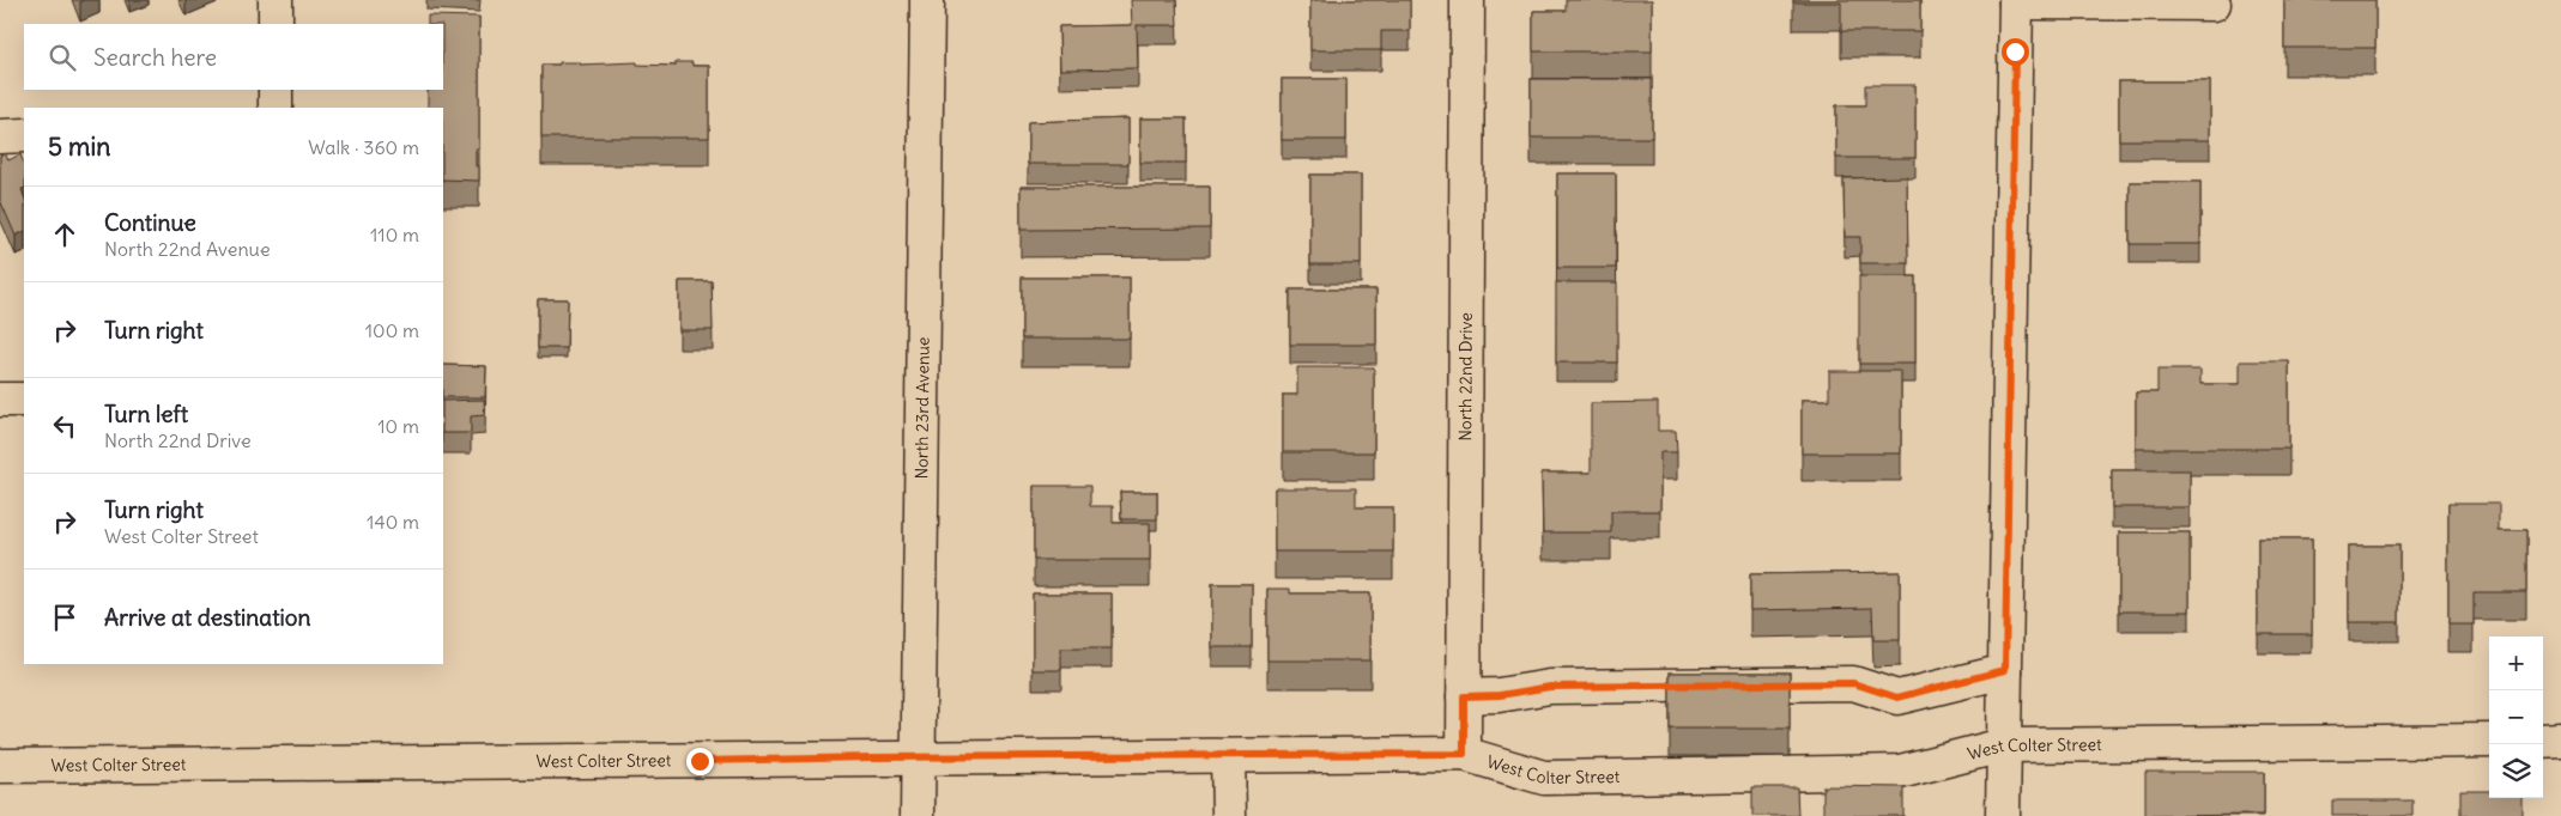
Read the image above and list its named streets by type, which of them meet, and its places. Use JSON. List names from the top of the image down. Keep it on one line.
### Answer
{"streets":{"street":["North 22nd Drive","North 23rd Avenue","West Colter Street"]},"crossings":[["North 22nd Drive","West Colter Street"],["North 23rd Avenue","West Colter Street"]],"page":{"search":"Search here","heading":["5 min","Walk · 360 m"],"list":[["Continue","North 22nd Avenue","110 m"],["Turn right","100 m"],["Turn left","North 22nd Drive","10 m"],["Turn right","West Colter Street","140 m"],"Arrive at destination"],"map_buttons":["+","−"]}}
